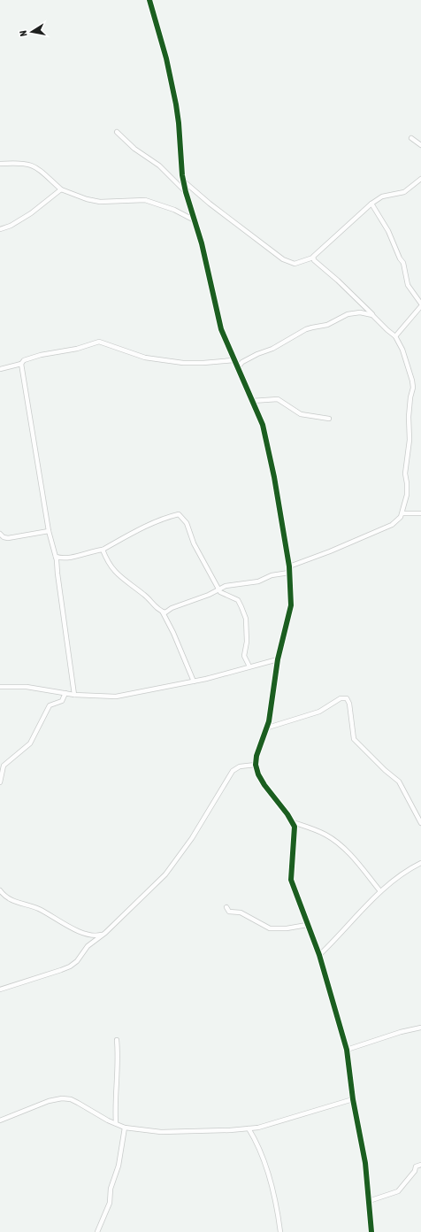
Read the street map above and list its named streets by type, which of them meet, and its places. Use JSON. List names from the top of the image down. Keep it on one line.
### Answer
{"north":"left"}
